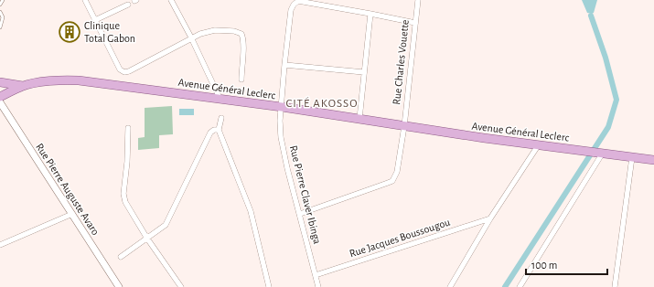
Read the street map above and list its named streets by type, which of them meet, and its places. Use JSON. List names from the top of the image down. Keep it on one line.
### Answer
{"streets":{"main road":["Avenue Général Leclerc"],"street":["Rue Charles Vouette","Rue Pierre Auguste Avaro","Rue Pierre Claver Ibinga","Rue Jacques Boussougou"]},"crossings":[["Rue Charles Vouette","Avenue Général Leclerc"],["Rue Charles Vouette","Rue Pierre Claver Ibinga"],["Avenue Général Leclerc","Rue Pierre Claver Ibinga"],["Rue Pierre Claver Ibinga","Rue Jacques Boussougou"]],"districts":["CITÉ AKOSSO"],"places":{"building":["Clinique Total Gabon"]},"scale_bar":"100 m"}
